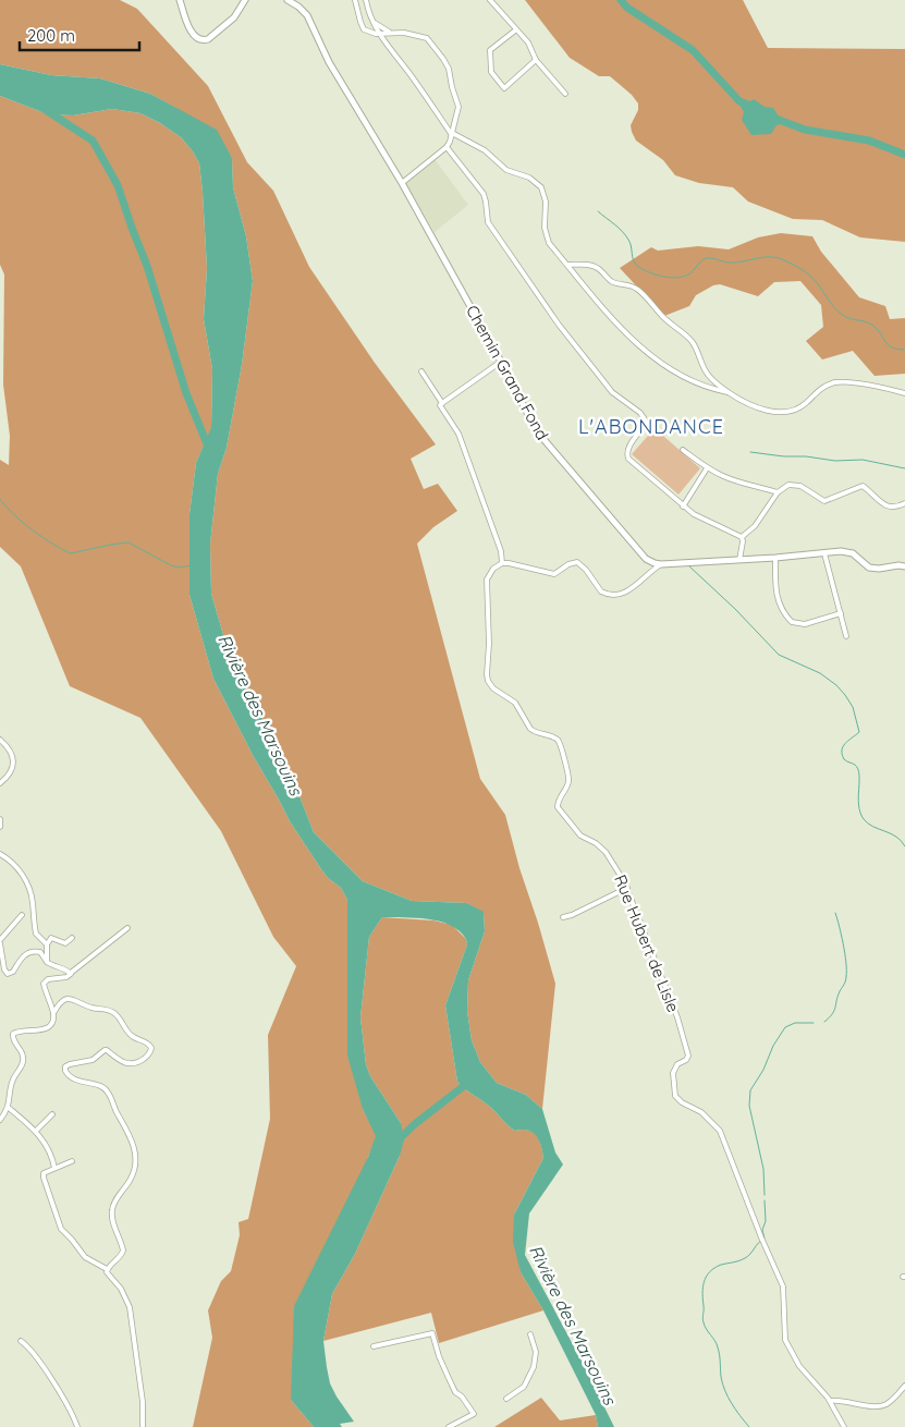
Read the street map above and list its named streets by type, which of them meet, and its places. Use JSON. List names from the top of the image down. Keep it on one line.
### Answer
{"streets":{"street":["Chemin Grand Fond","Rue Hubert de Lisle"]},"districts":["L'ABONDANCE"],"water":["Rivière des Marsouins"],"scale_bar":"200 m"}
